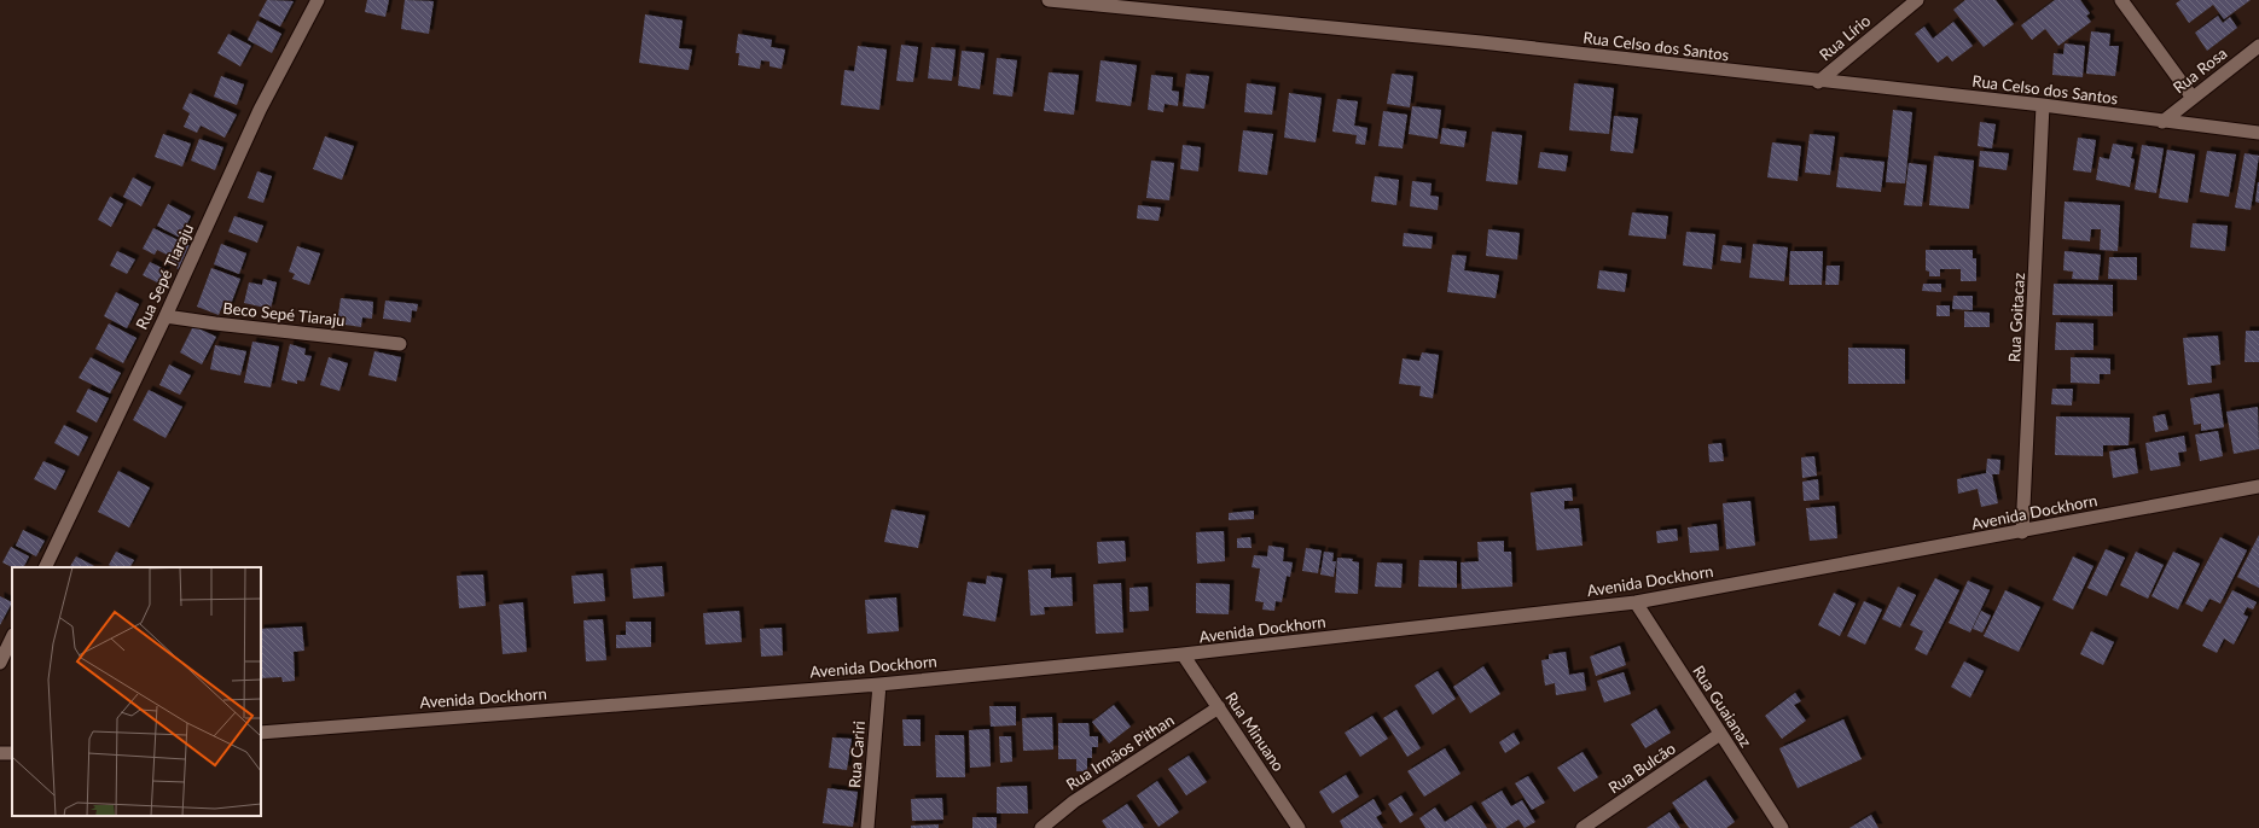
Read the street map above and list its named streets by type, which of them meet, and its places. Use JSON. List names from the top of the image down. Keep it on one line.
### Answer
{"streets":{"street":["Rua Lírio","Rua Celso dos Santos","Rua Rosa","Rua Sepé Tiaraju","Beco Sepé Tiaraju","Rua Goitacaz","Avenida Dockhorn","Rua Guaianaz","Rua Minuano","Rua Irmãos Pithan","Rua Cariri","Rua Bulcão"]},"crossings":[["Rua Lírio","Rua Celso dos Santos"],["Rua Celso dos Santos","Rua Rosa"],["Rua Celso dos Santos","Rua Goitacaz"],["Rua Sepé Tiaraju","Beco Sepé Tiaraju"],["Rua Goitacaz","Avenida Dockhorn"],["Avenida Dockhorn","Rua Guaianaz"],["Avenida Dockhorn","Rua Minuano"],["Avenida Dockhorn","Rua Cariri"],["Rua Guaianaz","Rua Bulcão"],["Rua Minuano","Rua Irmãos Pithan"]]}
